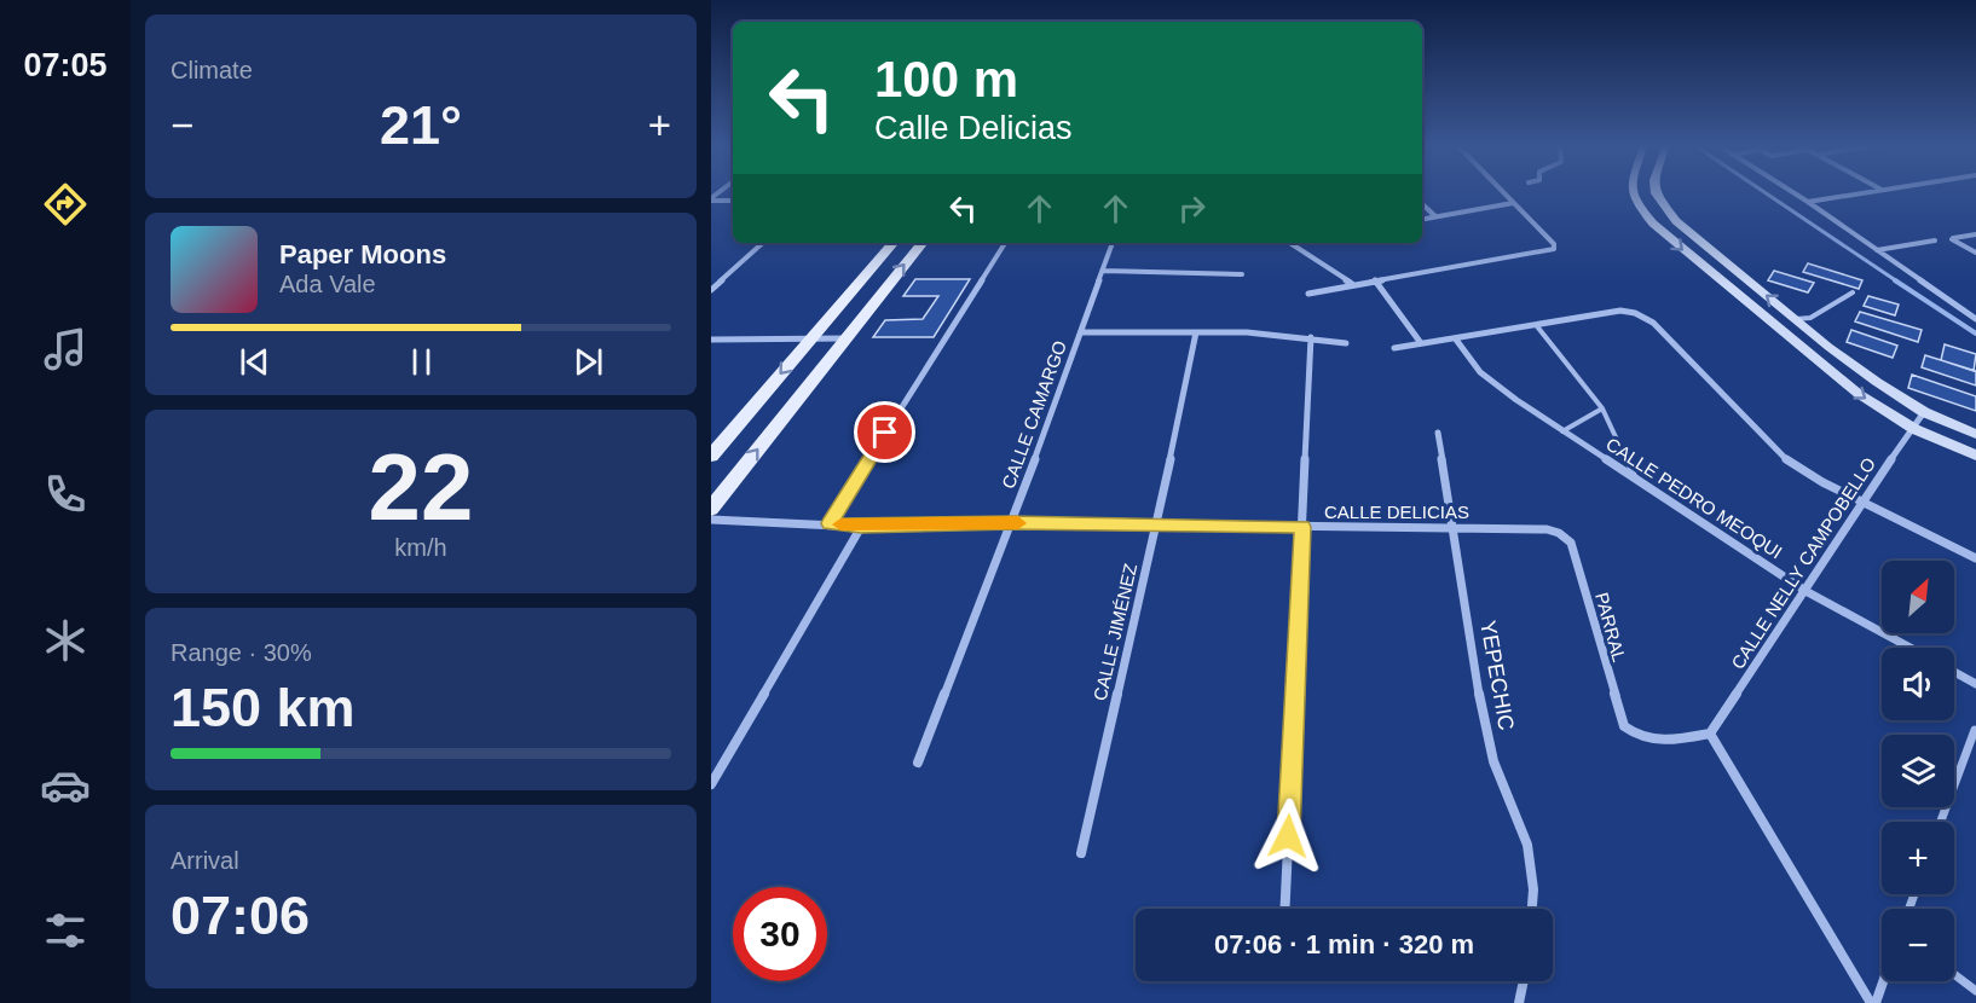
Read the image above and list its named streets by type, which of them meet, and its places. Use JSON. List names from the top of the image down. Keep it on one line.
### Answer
{"streets":{"street":["CALLE CAMARGO","CALLE PEDRO MEOQUI","CALLE DELICIAS","CALLE NELLY CAMPOBELLO","PARRAL","CALLE JIMÉNEZ","YEPECHIC"]},"crossings":[["CALLE CAMARGO","CALLE DELICIAS"],["CALLE PEDRO MEOQUI","CALLE NELLY CAMPOBELLO"],["CALLE DELICIAS","PARRAL"],["CALLE DELICIAS","CALLE JIMÉNEZ"],["CALLE DELICIAS","YEPECHIC"],["CALLE NELLY CAMPOBELLO","PARRAL"]],"north":"top right","page":{"tabs":"07:05","tile":["Climate",["22","km/h"],["Range · 30%","150 km"],["Arrival","07:06"]],"turn":["100 m","Calle Delicias"],"heat":["−","21°","+"],"song":["Paper Moons","Ada Vale"],"map_buttons":["+","−"],"limit":"30","trip":"07:06 · 1 min · 320 m"}}
